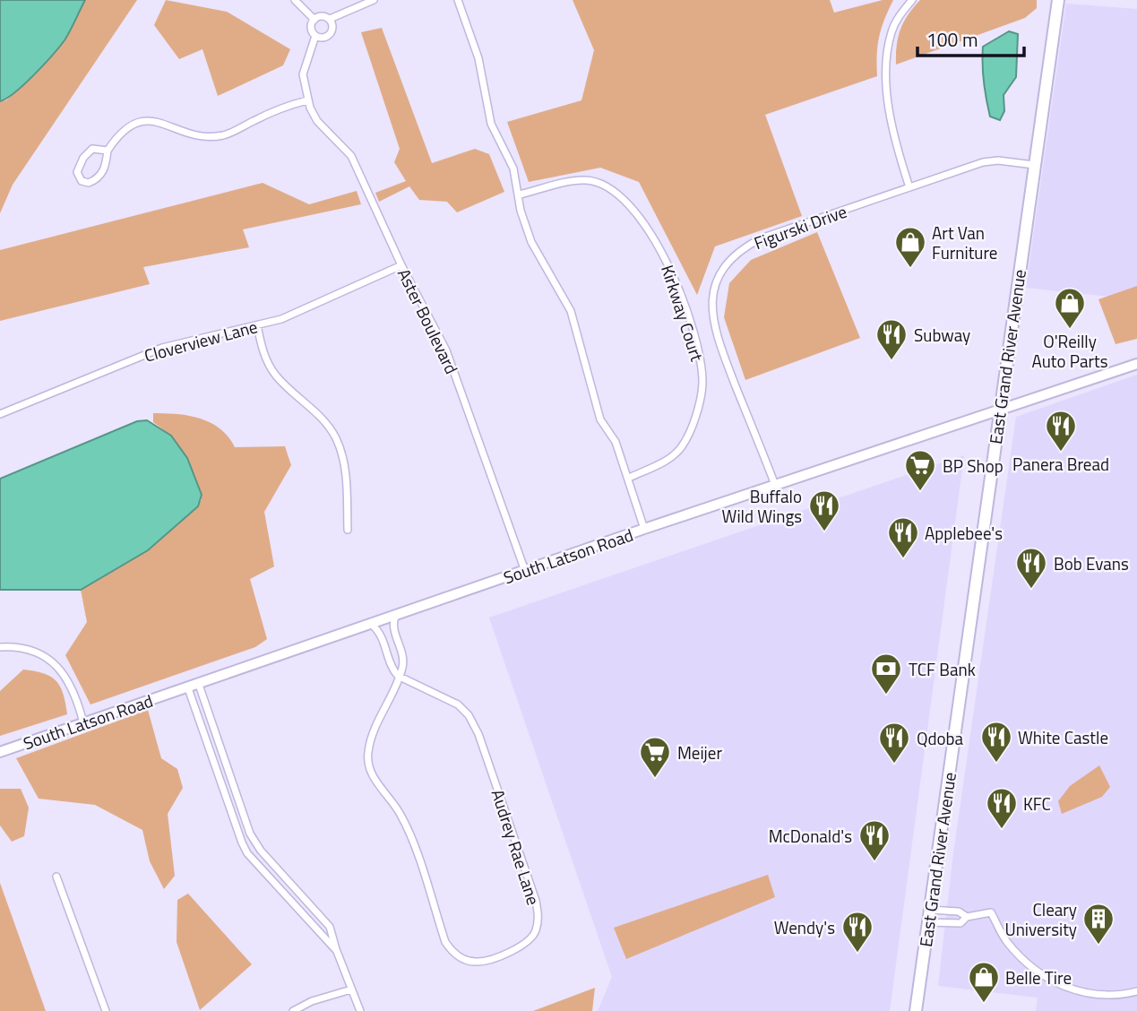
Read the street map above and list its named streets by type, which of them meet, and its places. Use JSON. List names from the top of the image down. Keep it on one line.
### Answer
{"streets":{"main road":["East Grand River Avenue","South Latson Road"],"street":["Figurski Drive","Kirkway Court","Aster Boulevard","Cloverview Lane","Audrey Rae Lane"]},"crossings":[["Figurski Drive","East Grand River Avenue"],["Figurski Drive","South Latson Road"],["Aster Boulevard","Cloverview Lane"],["Aster Boulevard","South Latson Road"],["East Grand River Avenue","South Latson Road"],["South Latson Road","Audrey Rae Lane"]],"places":{"shop":["Art Van Furniture","O'Reilly Auto Parts","Belle Tire"],"restaurant":["Subway","Panera Bread","Buffalo Wild Wings","Applebee's","Bob Evans","White Castle","Qdoba","KFC","McDonald's","Wendy's"],"supermarket":["BP Shop","Meijer"],"bank":["TCF Bank"],"building":["Cleary University"]},"scale_bar":"100 m"}
